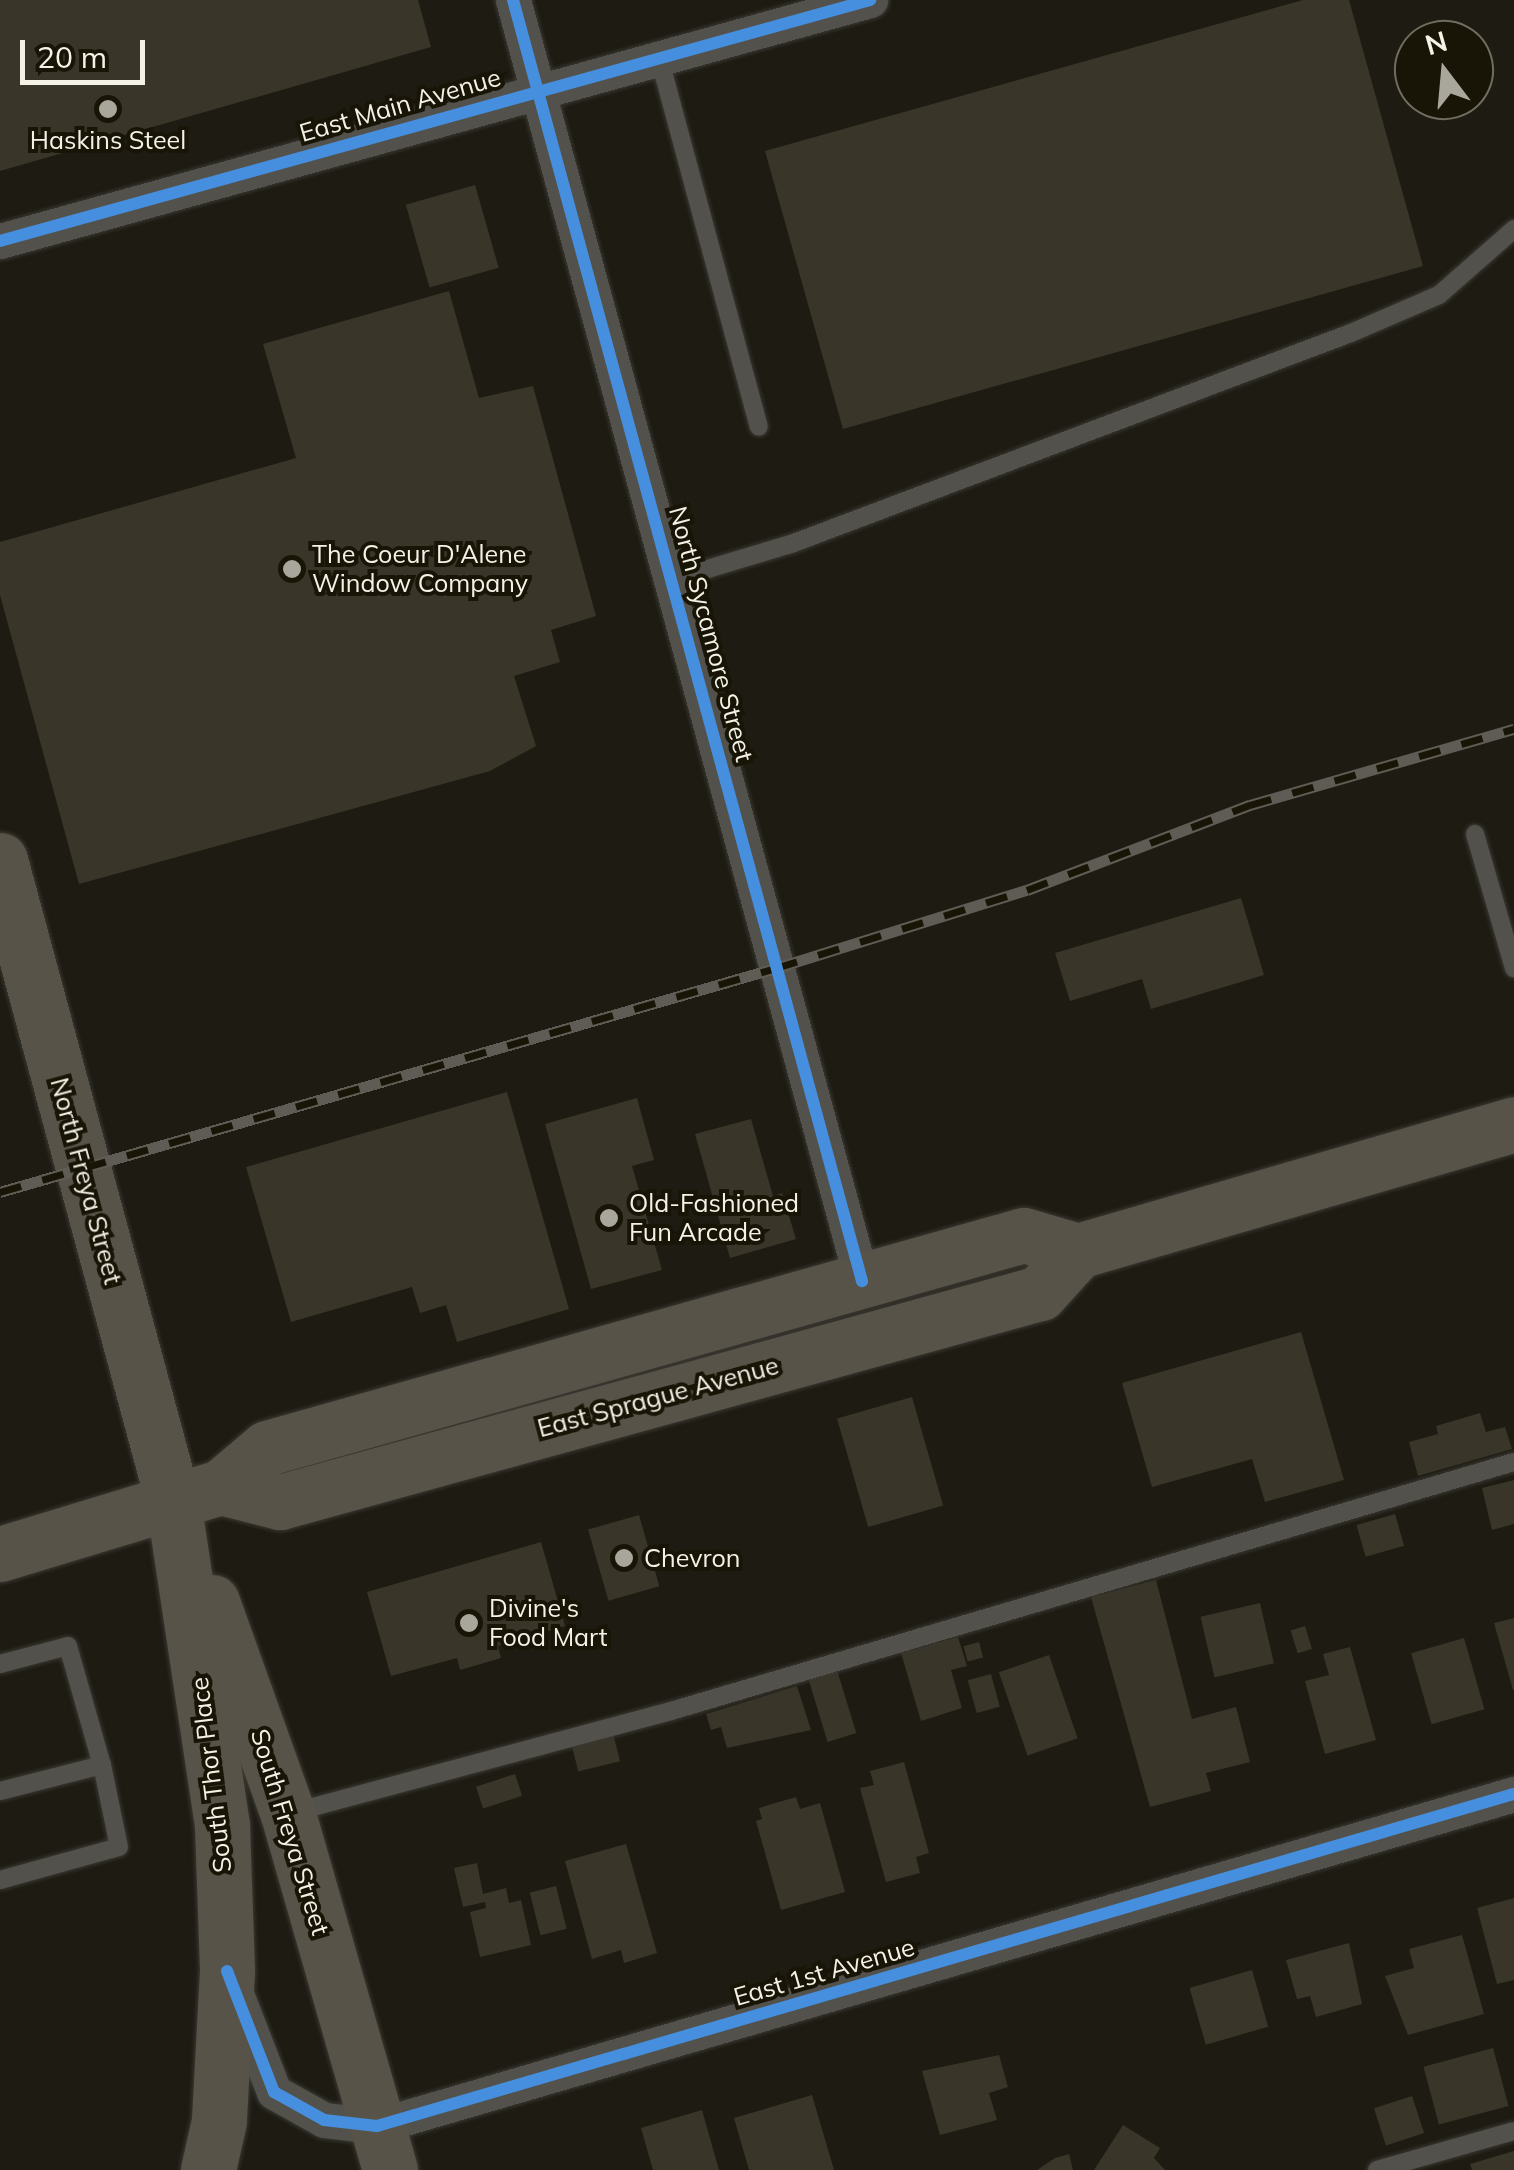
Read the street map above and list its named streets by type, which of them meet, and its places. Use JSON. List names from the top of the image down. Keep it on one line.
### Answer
{"streets":{"main road":["North Freya Street","East Sprague Avenue","South Thor Place","South Freya Street"],"street":["East Main Avenue","North Sycamore Street","East 1st Avenue"]},"crossings":[["East Main Avenue","North Sycamore Street"],["North Freya Street","East Sprague Avenue"],["North Freya Street","South Thor Place"],["North Freya Street","South Freya Street"],["East Sprague Avenue","South Thor Place"],["East Sprague Avenue","South Freya Street"],["South Thor Place","South Freya Street"],["South Thor Place","East 1st Avenue"],["South Freya Street","East 1st Avenue"]],"places":["Haskins Steel","The Coeur D'Alene Window Company","Old-Fashioned Fun Arcade","Chevron","Divine's Food Mart"],"scale_bar":"20 m","north":"top"}
